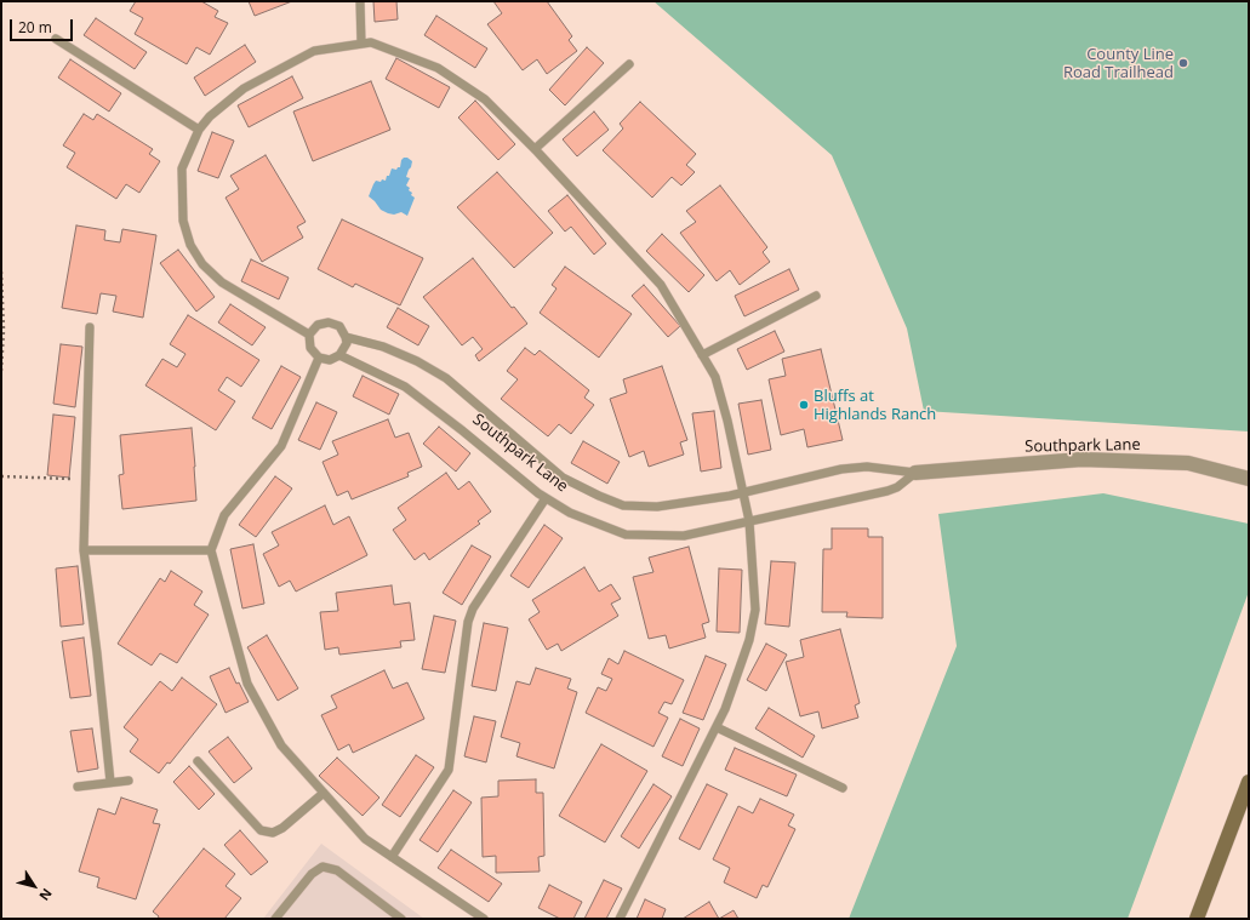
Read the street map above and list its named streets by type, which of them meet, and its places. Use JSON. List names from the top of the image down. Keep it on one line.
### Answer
{"streets":{"street":["Southpark Lane"]},"places":["County Line Road Trailhead","Bluffs at Highlands Ranch"],"scale_bar":"20 m","north":"bottom right"}
